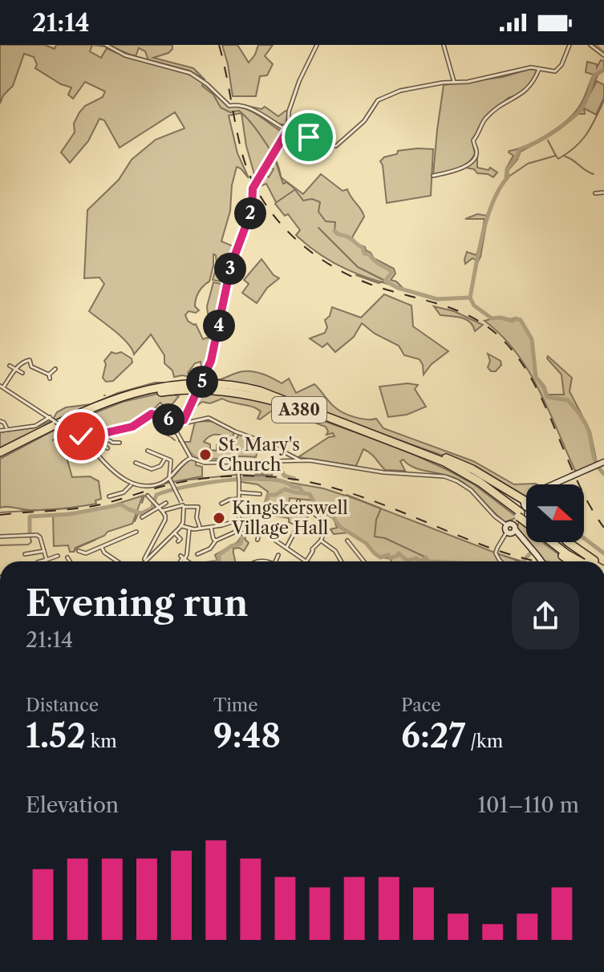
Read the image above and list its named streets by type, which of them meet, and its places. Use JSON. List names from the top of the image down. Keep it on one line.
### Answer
{"streets":{"highway":["A380"]},"places":["St. Mary's Church","Kingskerswell Village Hall"],"north":"right","page":{"status":"21:14","pins":["2","3","4","5","6"],"heading":["Evening run","21:14"],"stats":[["Distance","1.52 km"],["Time","9:48"],["Pace","6:27 /km"]],"chart":["Elevation","101–110 m"]}}
